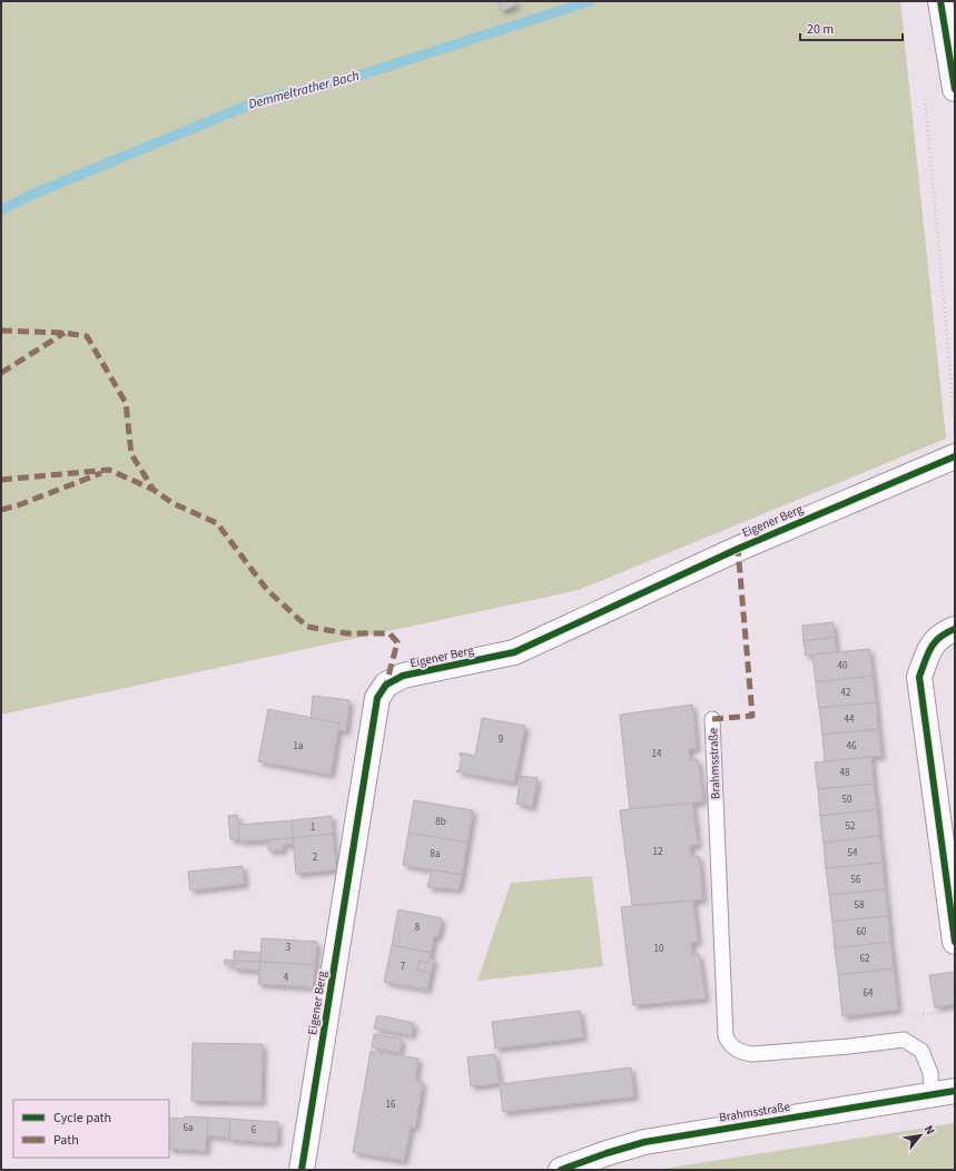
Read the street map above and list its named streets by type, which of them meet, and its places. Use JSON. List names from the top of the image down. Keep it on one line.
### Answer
{"streets":{"street":["Eigener Berg","Brahmsstraße"]},"water":["Demmeltrather Bach"],"house_numbers":["40","42","44","9","1a","46","14","48","50","8b","52","1","12","54","8a","2","56","58","8","60","3","10","62","7","4","64","16","6a","6"],"legend":["Cycle path","Path"],"scale_bar":"20 m","north":"top right"}
